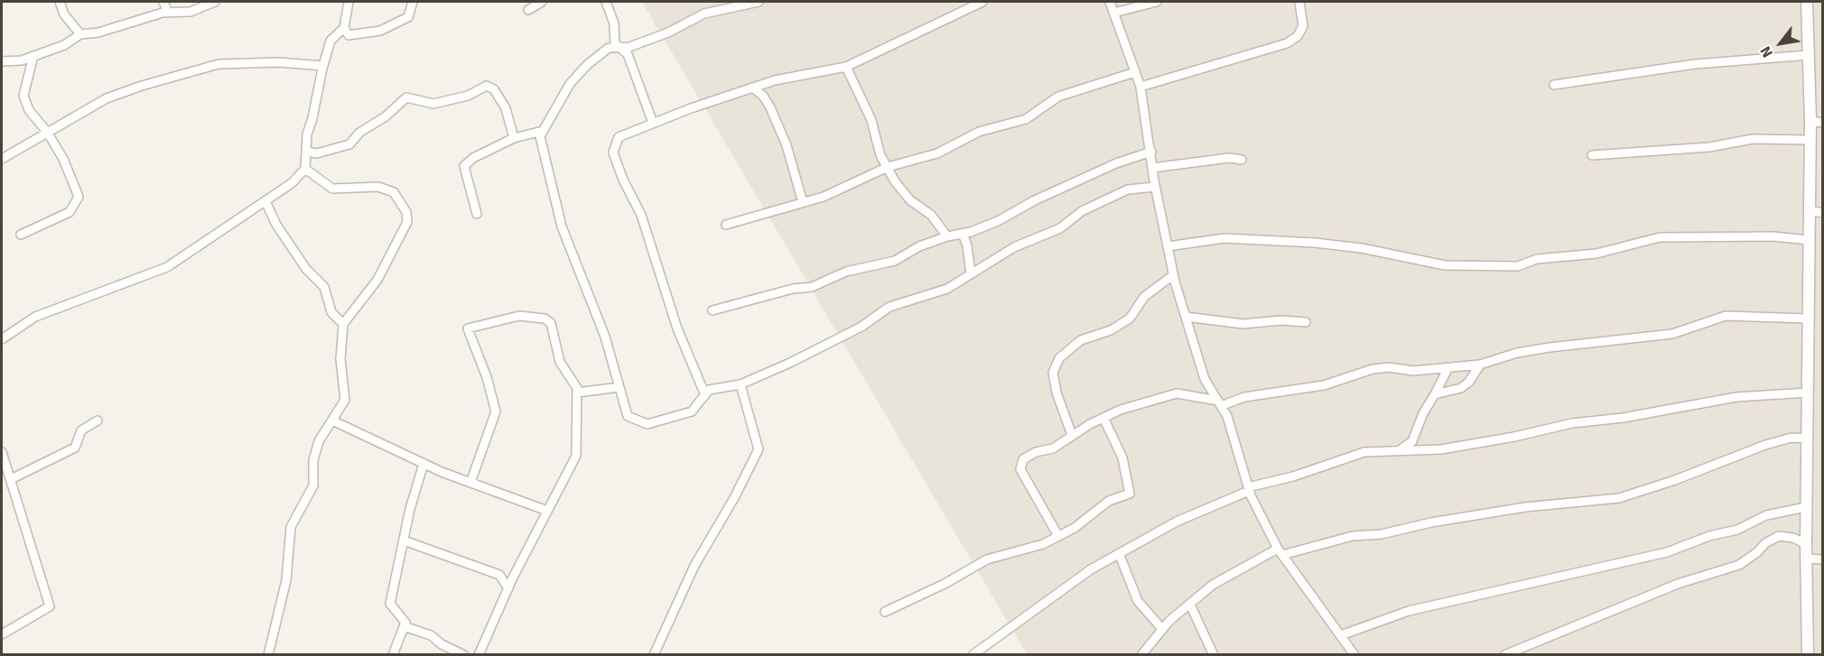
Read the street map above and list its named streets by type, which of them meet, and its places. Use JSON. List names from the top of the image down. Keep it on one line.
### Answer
{"north":"bottom left"}
